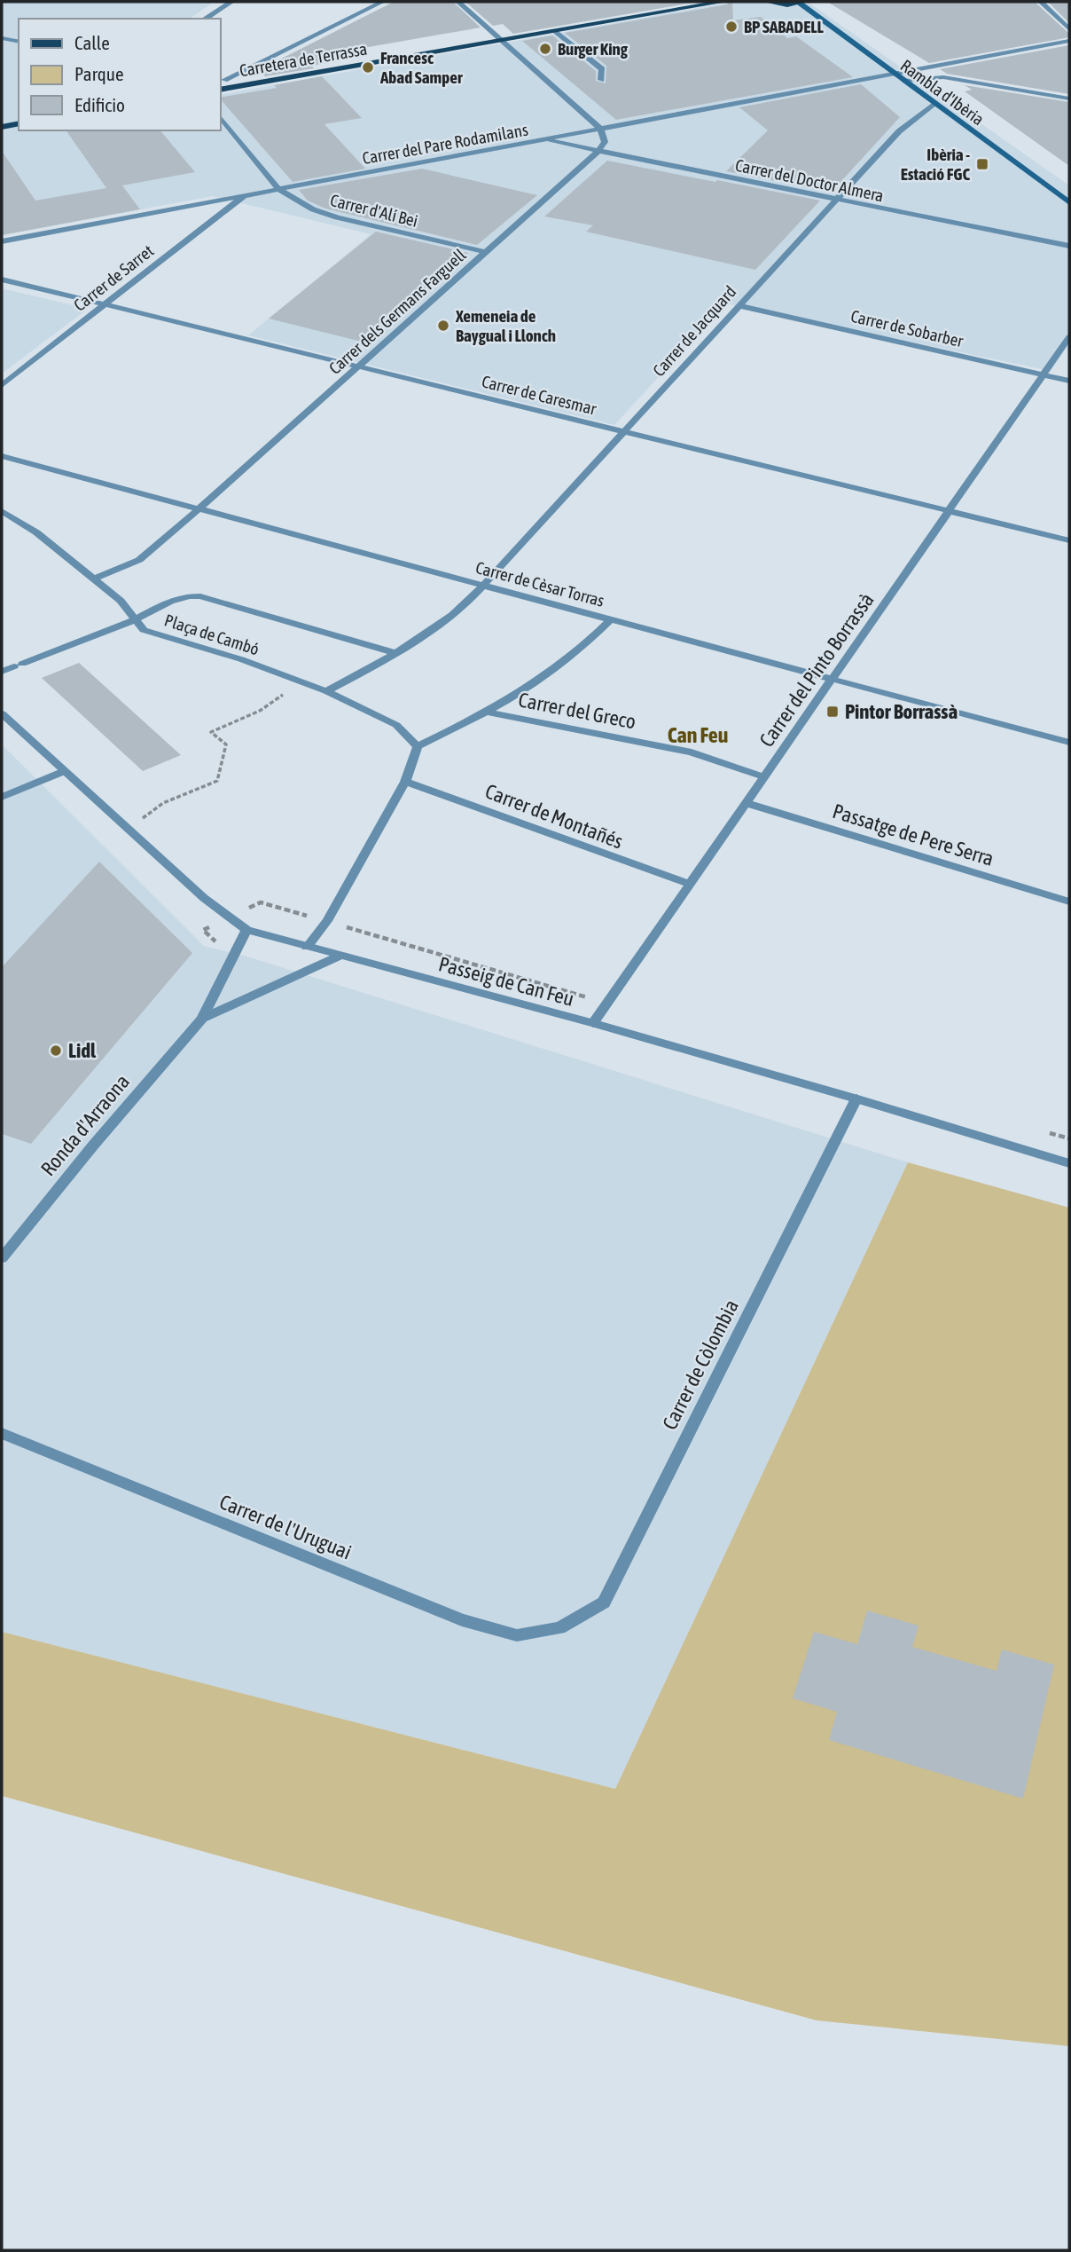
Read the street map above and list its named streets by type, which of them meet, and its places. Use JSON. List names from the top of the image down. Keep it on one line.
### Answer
{"streets":{"main road":["Carretera de Terrassa","Rambla d'Ibèria"],"street":["Carrer del Pare Rodamilans","Carrer del Doctor Almera","Carrer d'Alí Bei","Carrer de Sarret","Carrer dels Germans Farguell","Carrer de Sobarber","Carrer de Jacquard","Carrer de Caresmar","Carrer de Cèsar Torras","Plaça de Cambó","Carrer del Pinto Borrassà","Carrer del Greco","Carrer de Montañés","Passatge de Pere Serra","Passeig de Can Feu","Ronda d'Arraona","Carrer de Còlombia","Carrer de l'Uruguai"]},"crossings":[["Rambla d'Ibèria","Carrer del Pare Rodamilans"],["Rambla d'Ibèria","Carrer de Jacquard"],["Carrer del Pare Rodamilans","Carrer del Doctor Almera"],["Carrer del Pare Rodamilans","Carrer d'Alí Bei"],["Carrer del Pare Rodamilans","Carrer de Sarret"],["Carrer del Doctor Almera","Carrer dels Germans Farguell"],["Carrer del Doctor Almera","Carrer de Jacquard"],["Carrer d'Alí Bei","Carrer dels Germans Farguell"],["Carrer de Sarret","Carrer de Caresmar"],["Carrer dels Germans Farguell","Carrer de Caresmar"],["Carrer dels Germans Farguell","Carrer de Cèsar Torras"],["Carrer de Sobarber","Carrer de Jacquard"],["Carrer de Sobarber","Carrer del Pinto Borrassà"],["Carrer de Jacquard","Carrer de Caresmar"],["Carrer de Jacquard","Carrer de Cèsar Torras"],["Carrer de Jacquard","Plaça de Cambó"],["Carrer de Caresmar","Carrer del Pinto Borrassà"],["Carrer de Cèsar Torras","Carrer del Pinto Borrassà"],["Carrer del Pinto Borrassà","Carrer del Greco"],["Carrer del Pinto Borrassà","Carrer de Montañés"],["Carrer del Pinto Borrassà","Passatge de Pere Serra"],["Carrer del Pinto Borrassà","Passeig de Can Feu"],["Passeig de Can Feu","Ronda d'Arraona"],["Passeig de Can Feu","Carrer de Còlombia"],["Carrer de Còlombia","Carrer de l'Uruguai"]],"districts":["Can Feu"],"places":{"other":["BP SABADELL","Burger King","Francesc Abad Samper","Xemeneia de Baygual i Llonch","Lidl"],"transit":["Ibèria - Estació FGC","Pintor Borrassà"]},"legend":["Calle","Parque","Edificio"]}
